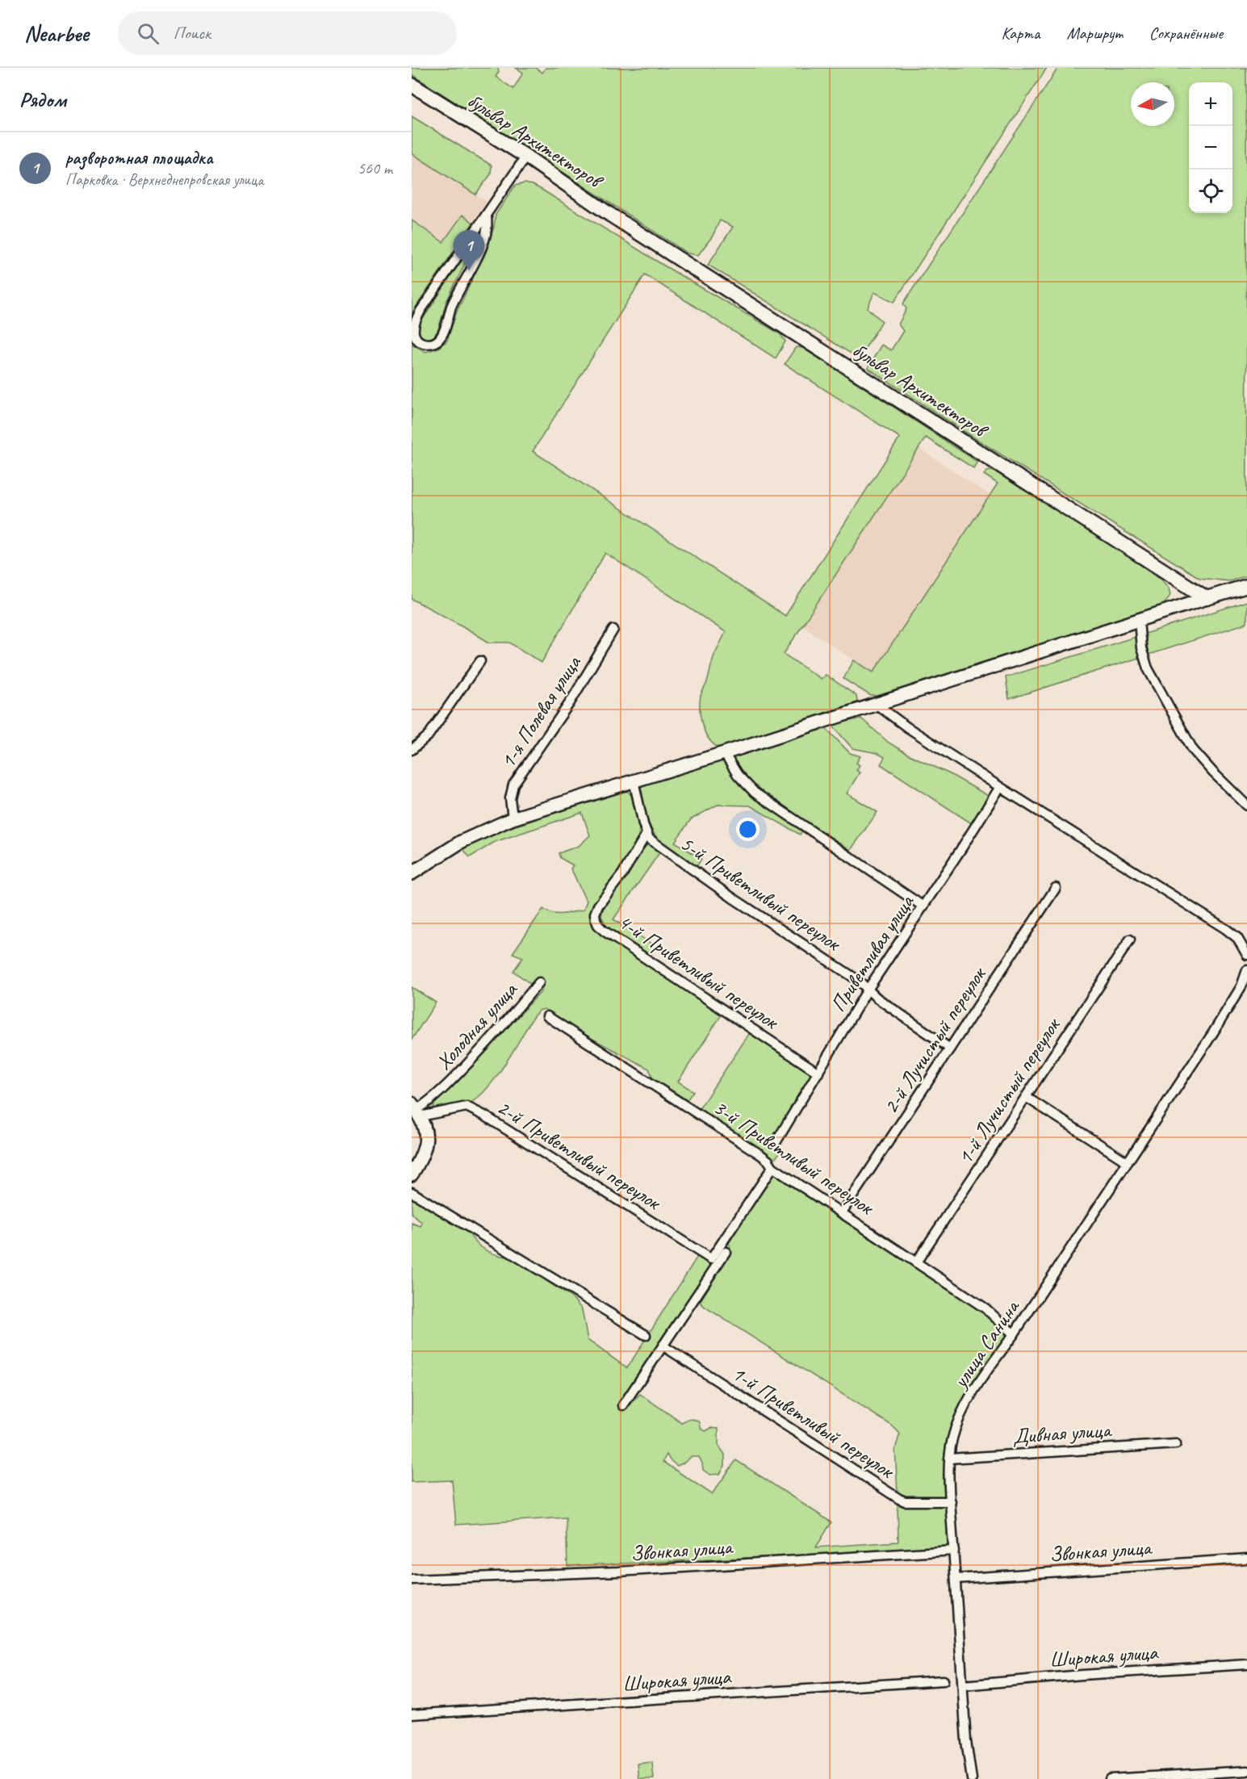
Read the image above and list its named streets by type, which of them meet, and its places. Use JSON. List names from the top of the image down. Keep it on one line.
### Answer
{"streets":{"main road":["бульвар Архитекторов"],"street":["1-я Полевая улица","5-й Приветливый переулок","Приветливая улица","4-й Приветливый переулок","Холодная улица","2-й Лучистый переулок","1-й Лучистый переулок","2-й Приветливый переулок","3-й Приветливый переулок","улица Санина","1-й Приветливый переулок","Дивная улица","Звонкая улица","Широкая улица"]},"crossings":[["5-й Приветливый переулок","Приветливая улица"],["5-й Приветливый переулок","4-й Приветливый переулок"],["5-й Приветливый переулок","2-й Лучистый переулок"],["Приветливая улица","4-й Приветливый переулок"],["Холодная улица","2-й Приветливый переулок"],["2-й Лучистый переулок","3-й Приветливый переулок"],["1-й Лучистый переулок","3-й Приветливый переулок"],["2-й Приветливый переулок","3-й Приветливый переулок"],["3-й Приветливый переулок","улица Санина"],["улица Санина","1-й Приветливый переулок"],["улица Санина","Дивная улица"],["улица Санина","Звонкая улица"],["улица Санина","Широкая улица"]],"north":"left","page":{"header":"Nearbee","search":"Поиск","nav":["Карта","Маршрут","Сохранённые"],"heading":"Рядом","map_buttons":["+","−"],"list":[{"mark":"1","name":"разворотная площадка","note":"Парковка · Верхнеднепровская улица","value":"560 m"}],"pins":"1"}}
